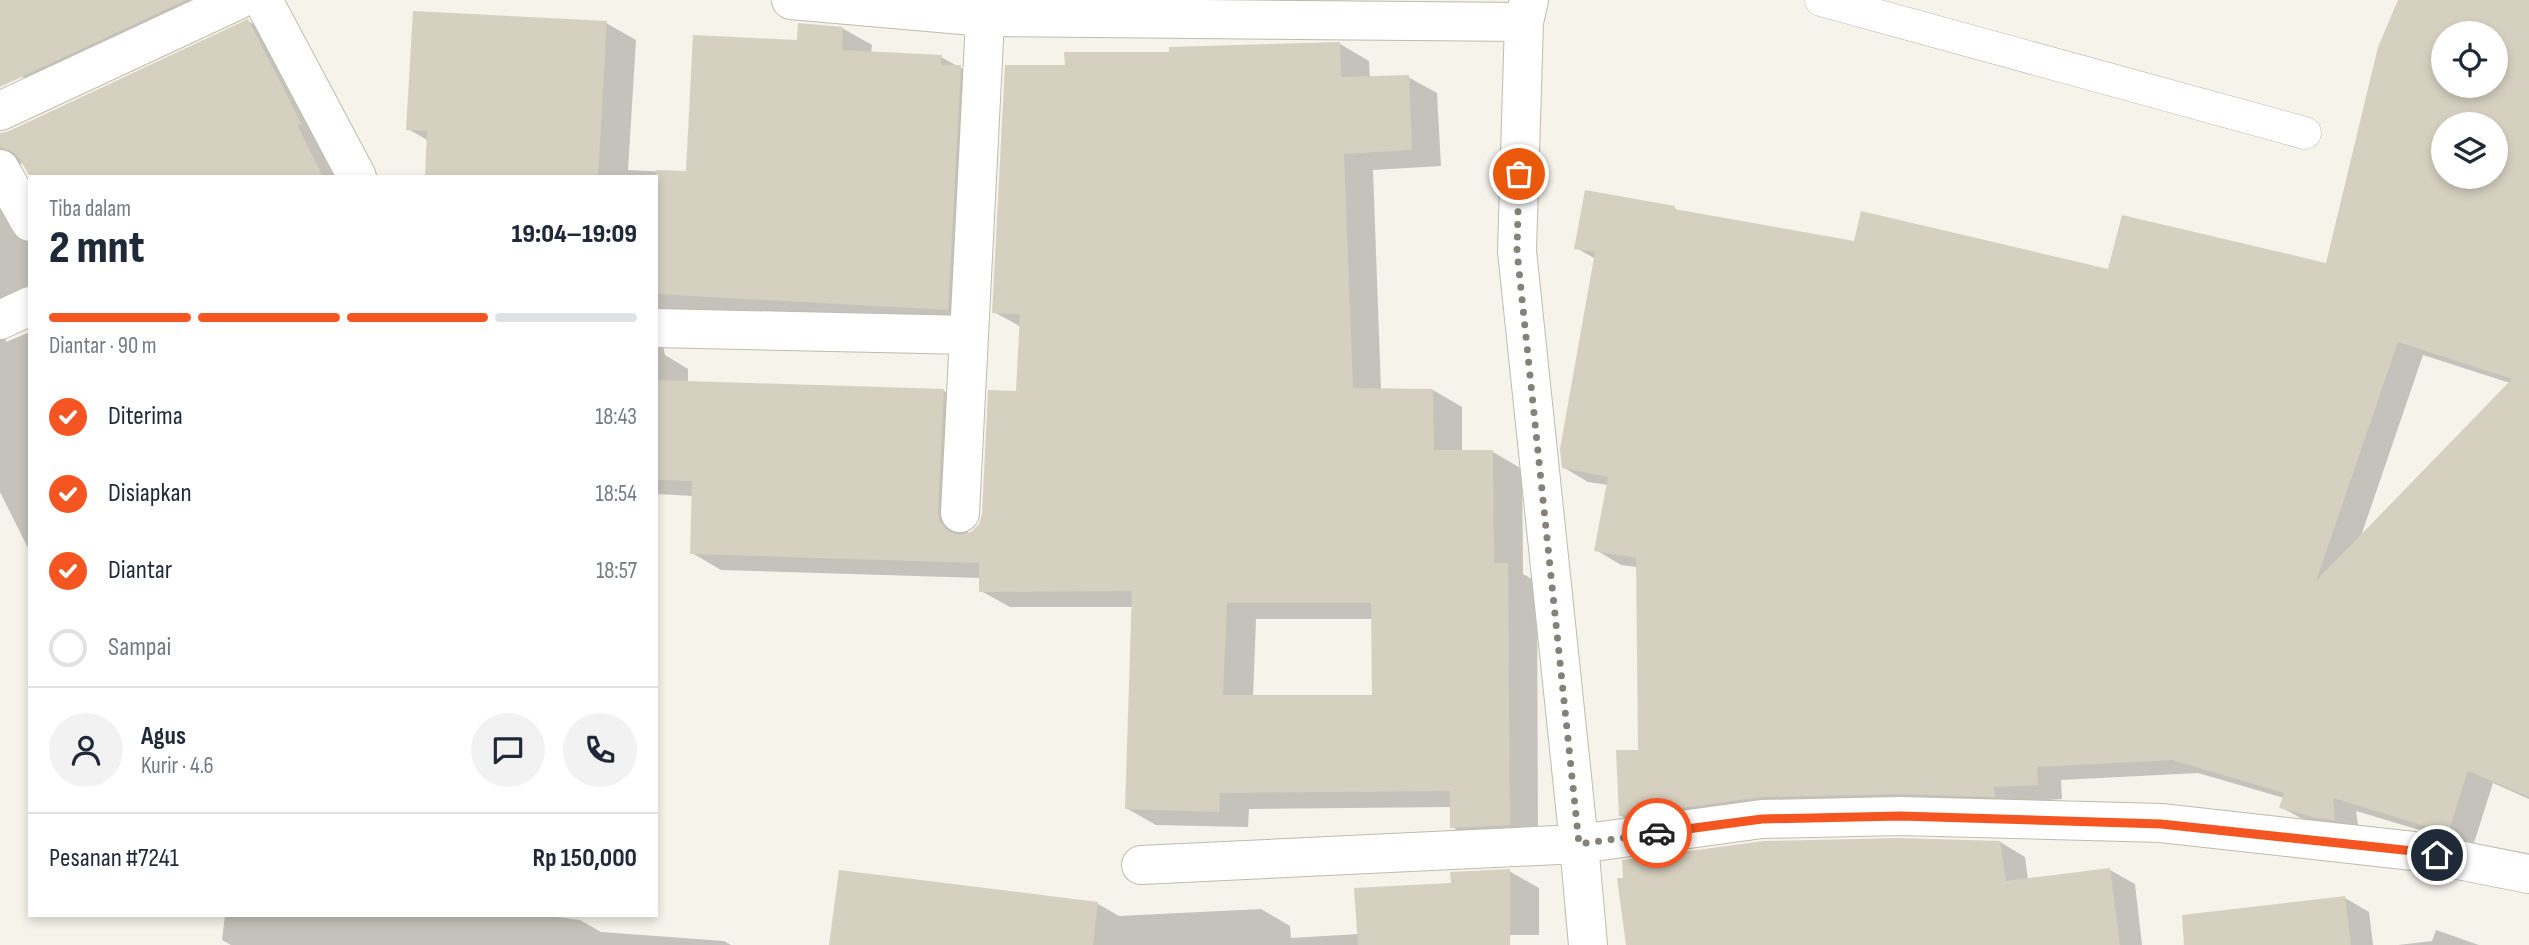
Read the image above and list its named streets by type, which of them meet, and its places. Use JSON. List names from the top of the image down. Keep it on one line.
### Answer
{"page":{"heading":["2 mnt","Tiba dalam","19:04–19:09"],"panel":["Agus","Kurir · 4.6","Pesanan #7241","Rp 150,000"],"bar":"Diantar · 90 m","list":[["Diterima","18:43"],["Disiapkan","18:54"],["Diantar","18:57"],"Sampai"]}}
